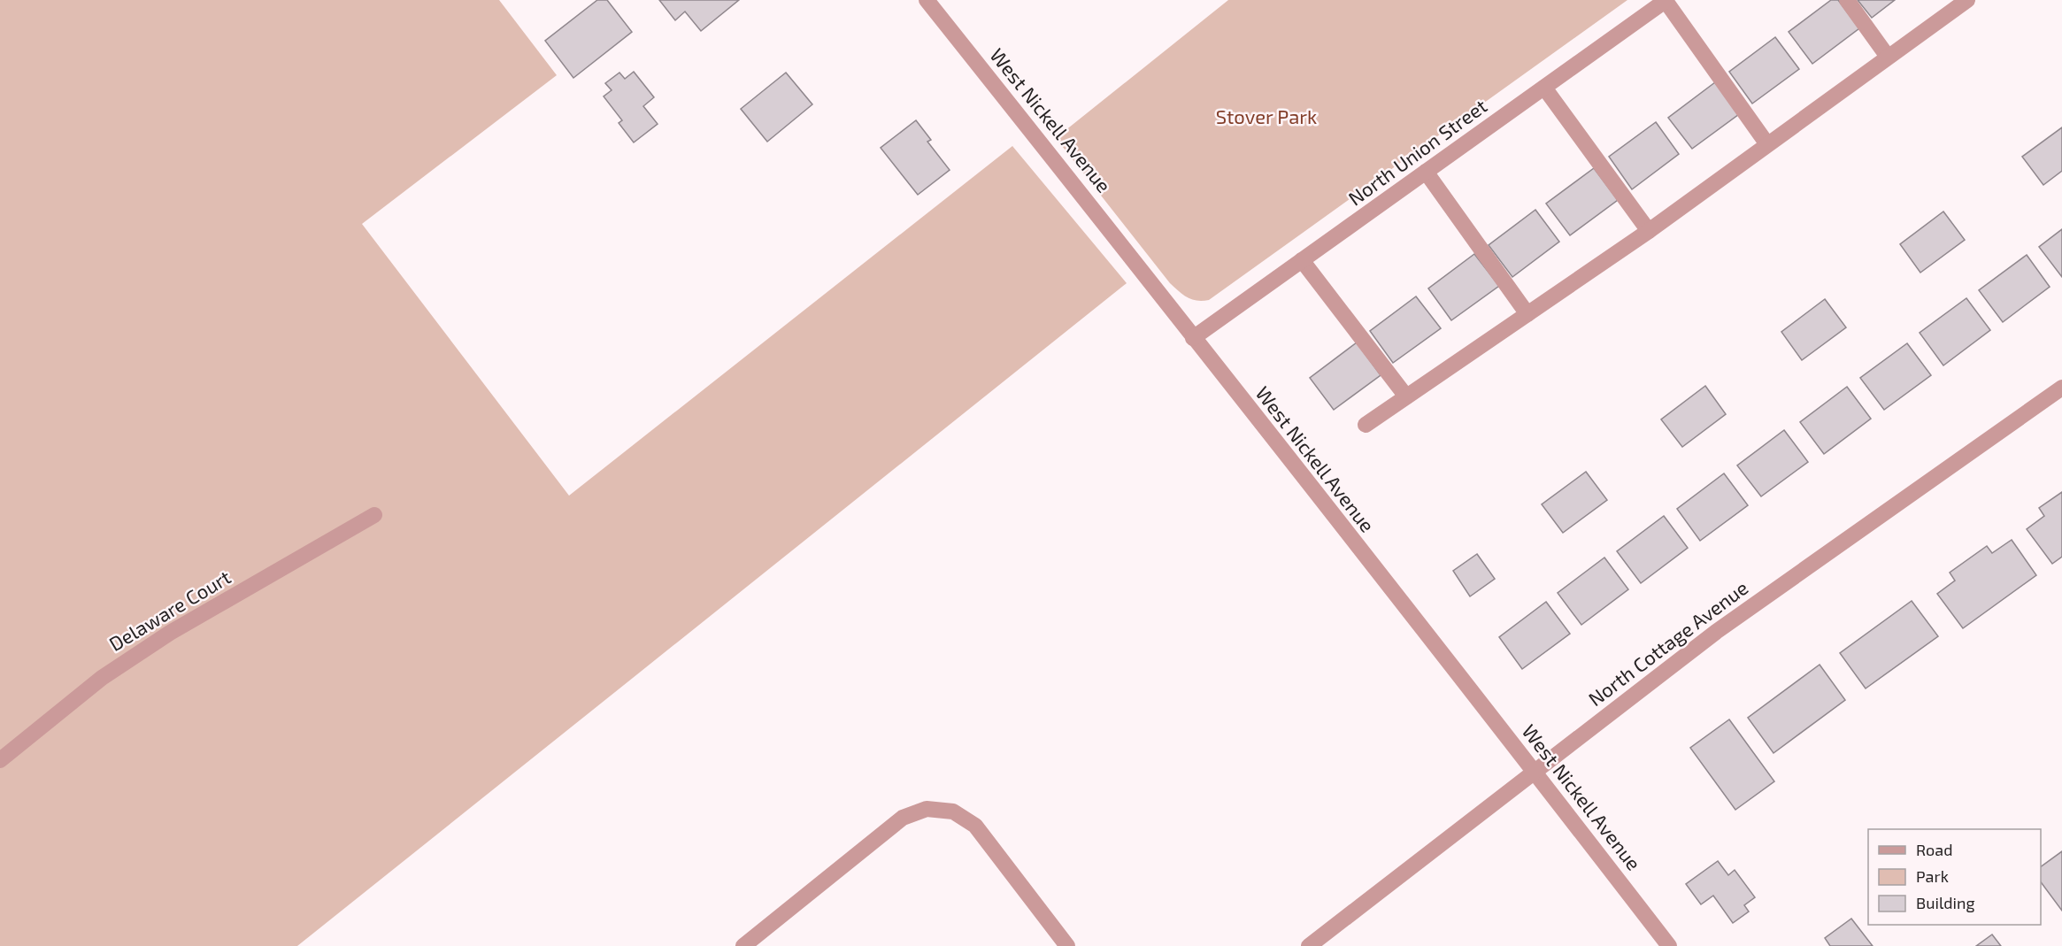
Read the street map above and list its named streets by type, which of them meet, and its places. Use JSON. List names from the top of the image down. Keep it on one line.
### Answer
{"streets":{"street":["West Nickell Avenue","North Union Street","Delaware Court","North Cottage Avenue"]},"crossings":[["West Nickell Avenue","North Union Street"],["West Nickell Avenue","North Cottage Avenue"]],"parks":["Stover Park"],"legend":["Road","Park","Building"]}
